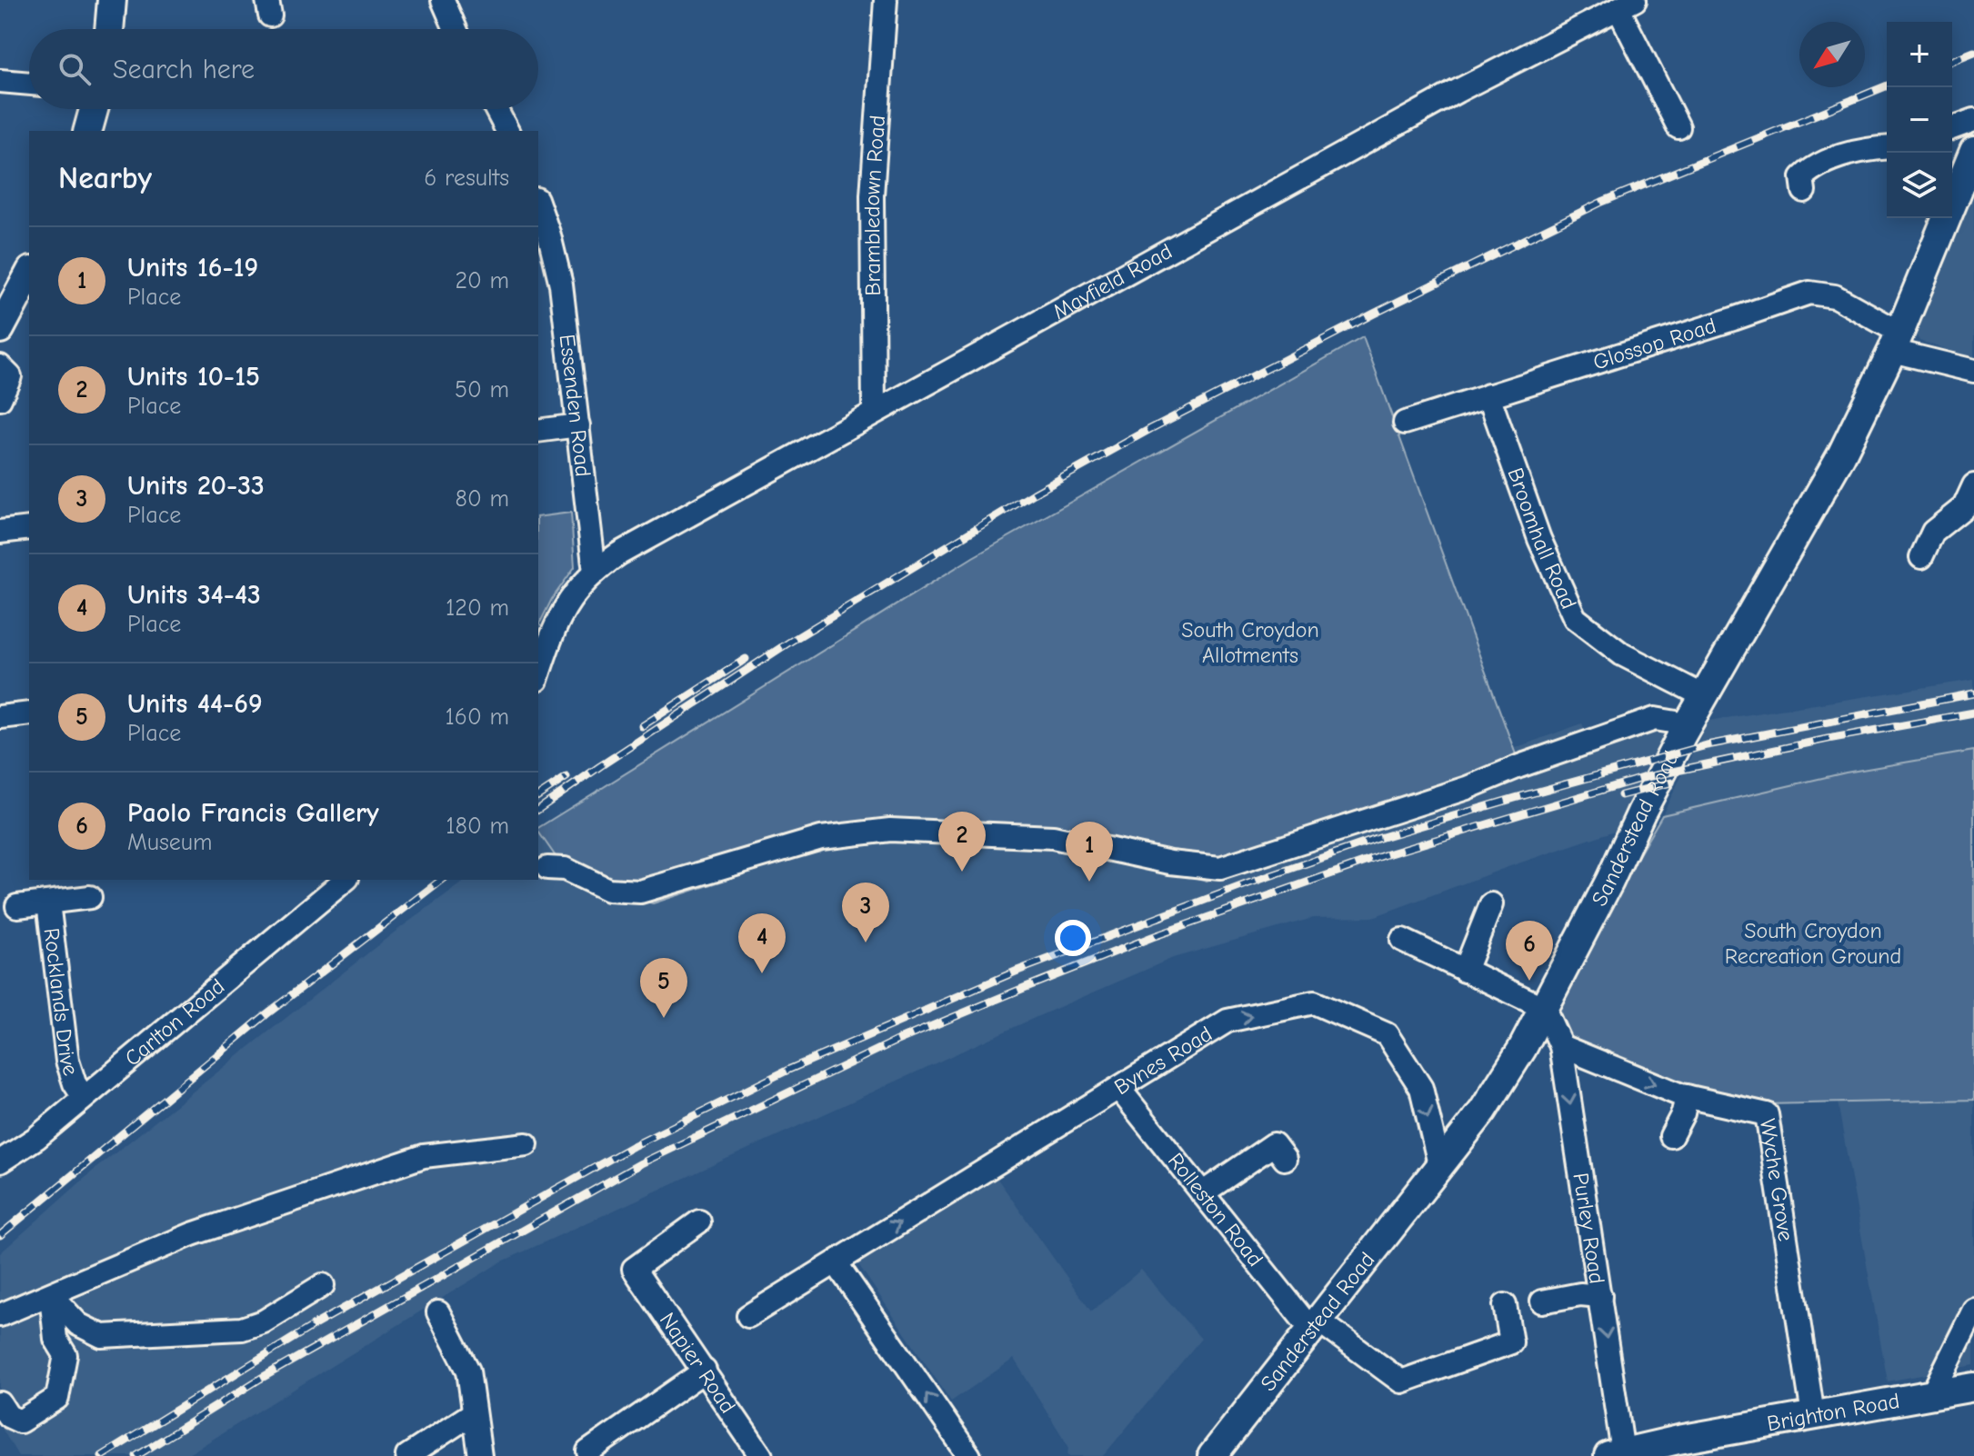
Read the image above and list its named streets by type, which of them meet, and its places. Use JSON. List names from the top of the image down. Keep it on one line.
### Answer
{"streets":{"main road":["Sanderstead Road","Brighton Road"],"street":["Brambledown Road","Mayfield Road","Glossop Road","Essenden Road","Broomhall Road","Rocklands Drive","Carlton Road","Bynes Road","Wyche Grove","Rolleston Road","Purley Road","Napier Road"]},"crossings":[["Brambledown Road","Mayfield Road"],["Mayfield Road","Essenden Road"],["Glossop Road","Broomhall Road"],["Glossop Road","Sanderstead Road"],["Broomhall Road","Sanderstead Road"],["Sanderstead Road","Bynes Road"],["Sanderstead Road","Rolleston Road"],["Sanderstead Road","Purley Road"],["Rocklands Drive","Carlton Road"],["Bynes Road","Rolleston Road"],["Wyche Grove","Purley Road"],["Wyche Grove","Brighton Road"],["Purley Road","Brighton Road"]],"one_way":["Purley Road"],"parks":["South Croydon Allotments","South Croydon Recreation Ground"],"north":"bottom left","page":{"map_buttons":["+","−"],"search":"Search here","heading":["Nearby","6 results"],"list":[{"mark":"1","name":"Units 16-19","note":"Place","value":"20 m"},{"mark":"2","name":"Units 10-15","note":"Place","value":"50 m"},{"mark":"3","name":"Units 20-33","note":"Place","value":"80 m"},{"mark":"4","name":"Units 34-43","note":"Place","value":"120 m"},{"mark":"5","name":"Units 44-69","note":"Place","value":"160 m"},{"mark":"6","name":"Paolo Francis Gallery","note":"Museum","value":"180 m"}],"pins":["2","1","3","4","6","5"]}}
